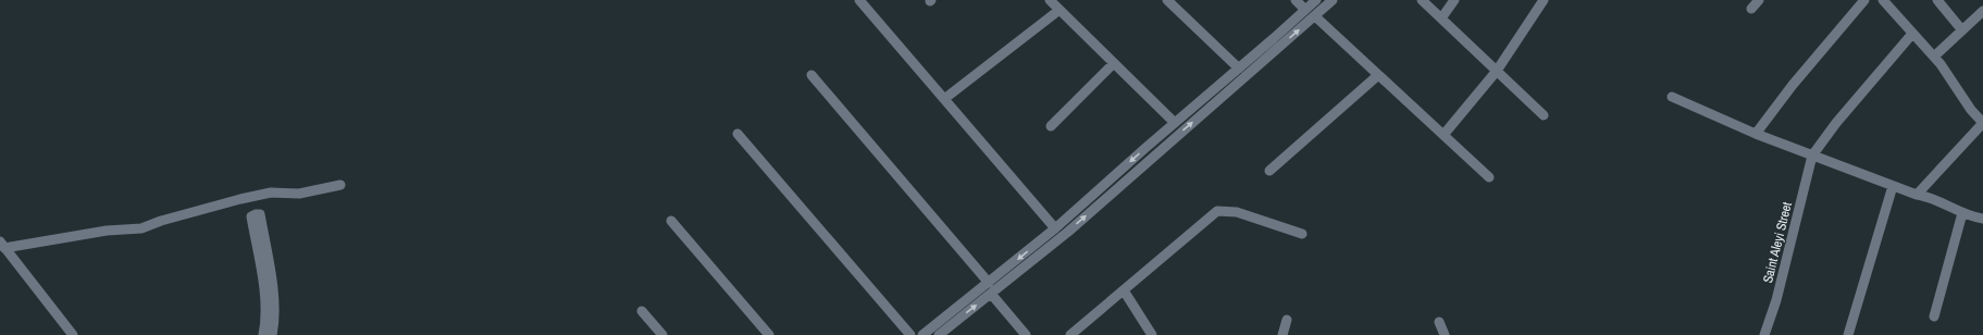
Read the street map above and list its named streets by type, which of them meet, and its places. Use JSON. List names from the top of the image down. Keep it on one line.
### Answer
{"streets":{"street":["Saint Aleyi Street"]}}
